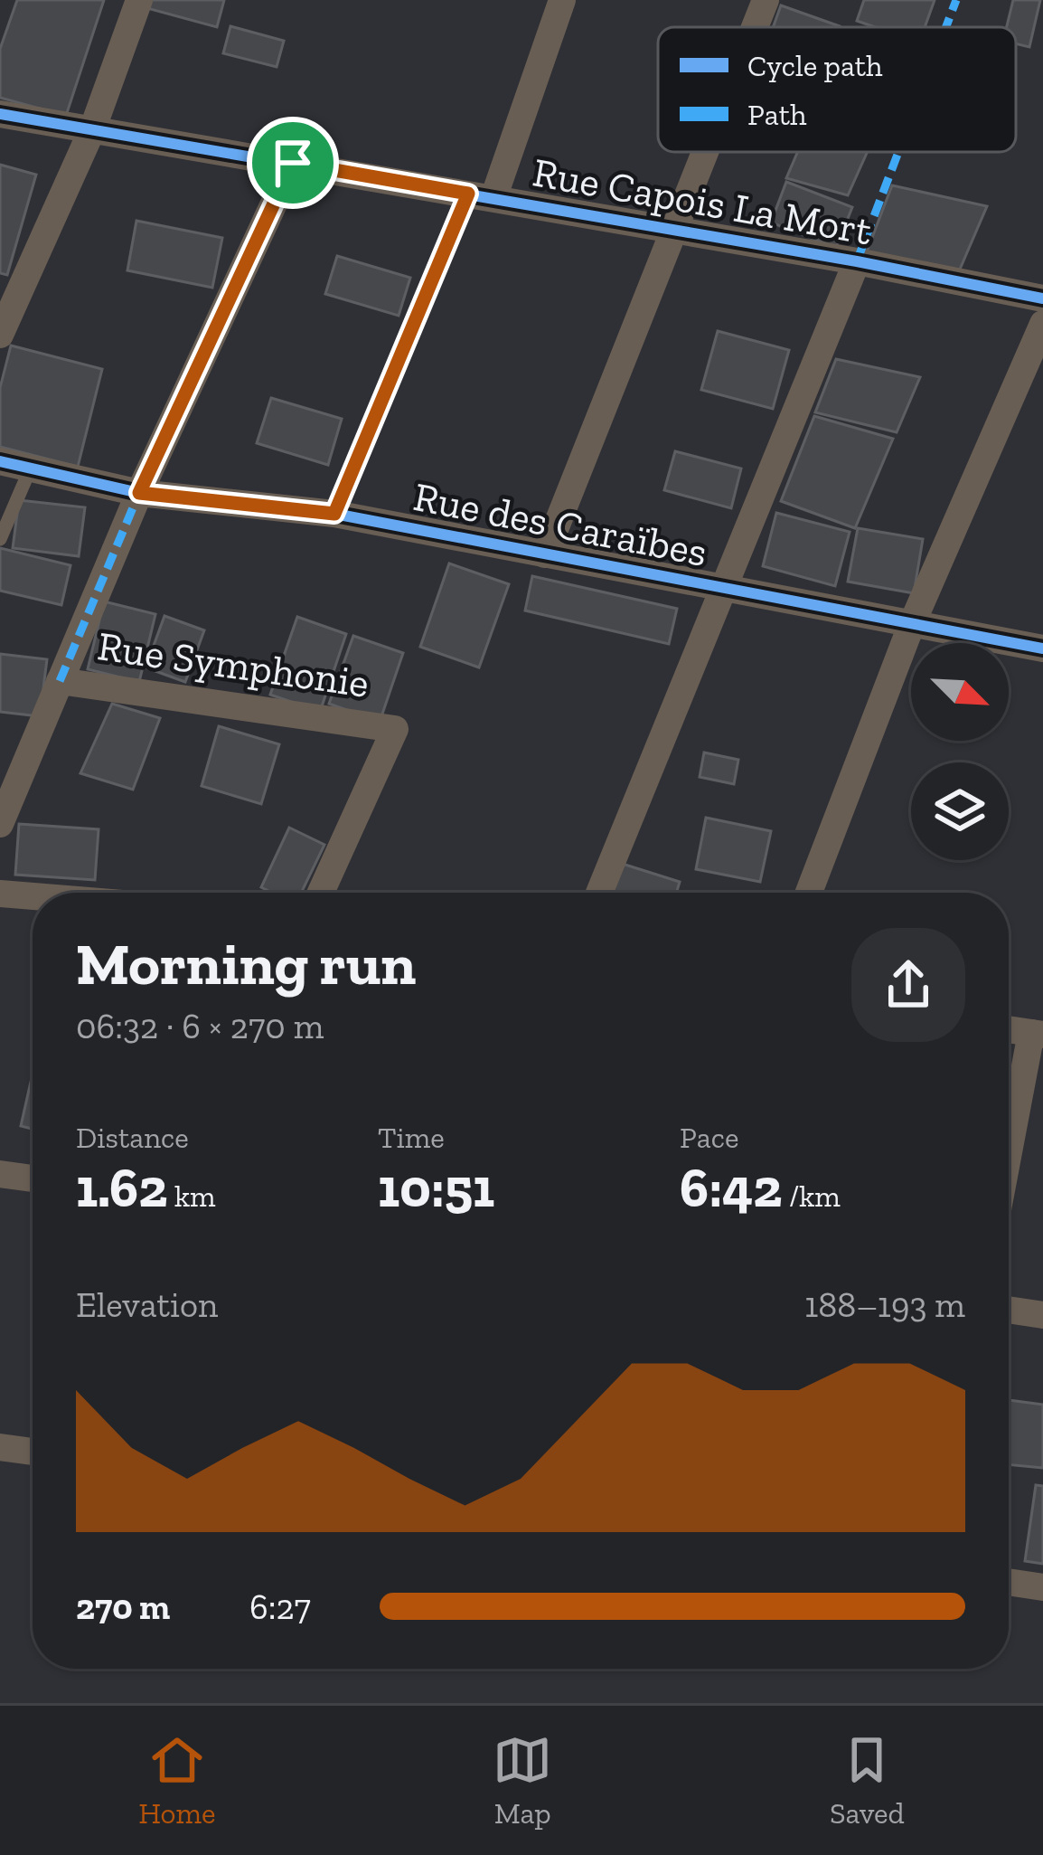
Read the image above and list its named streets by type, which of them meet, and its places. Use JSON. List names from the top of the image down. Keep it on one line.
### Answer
{"streets":{"street":["Rue Capois La Mort","Rue des Caraïbes","Rue Symphonie"]},"legend":["Cycle path","Path"],"north":"bottom right","page":{"heading":["Morning run","06:32 · 6 × 270 m"],"stats":[["Distance","1.62 km"],["Time","10:51"],["Pace","6:42 /km"]],"chart":["Elevation","188–193 m"],"list":[{"name":"270 m","note":"6:27"}],"tabs":["Home","Map","Saved"]}}
